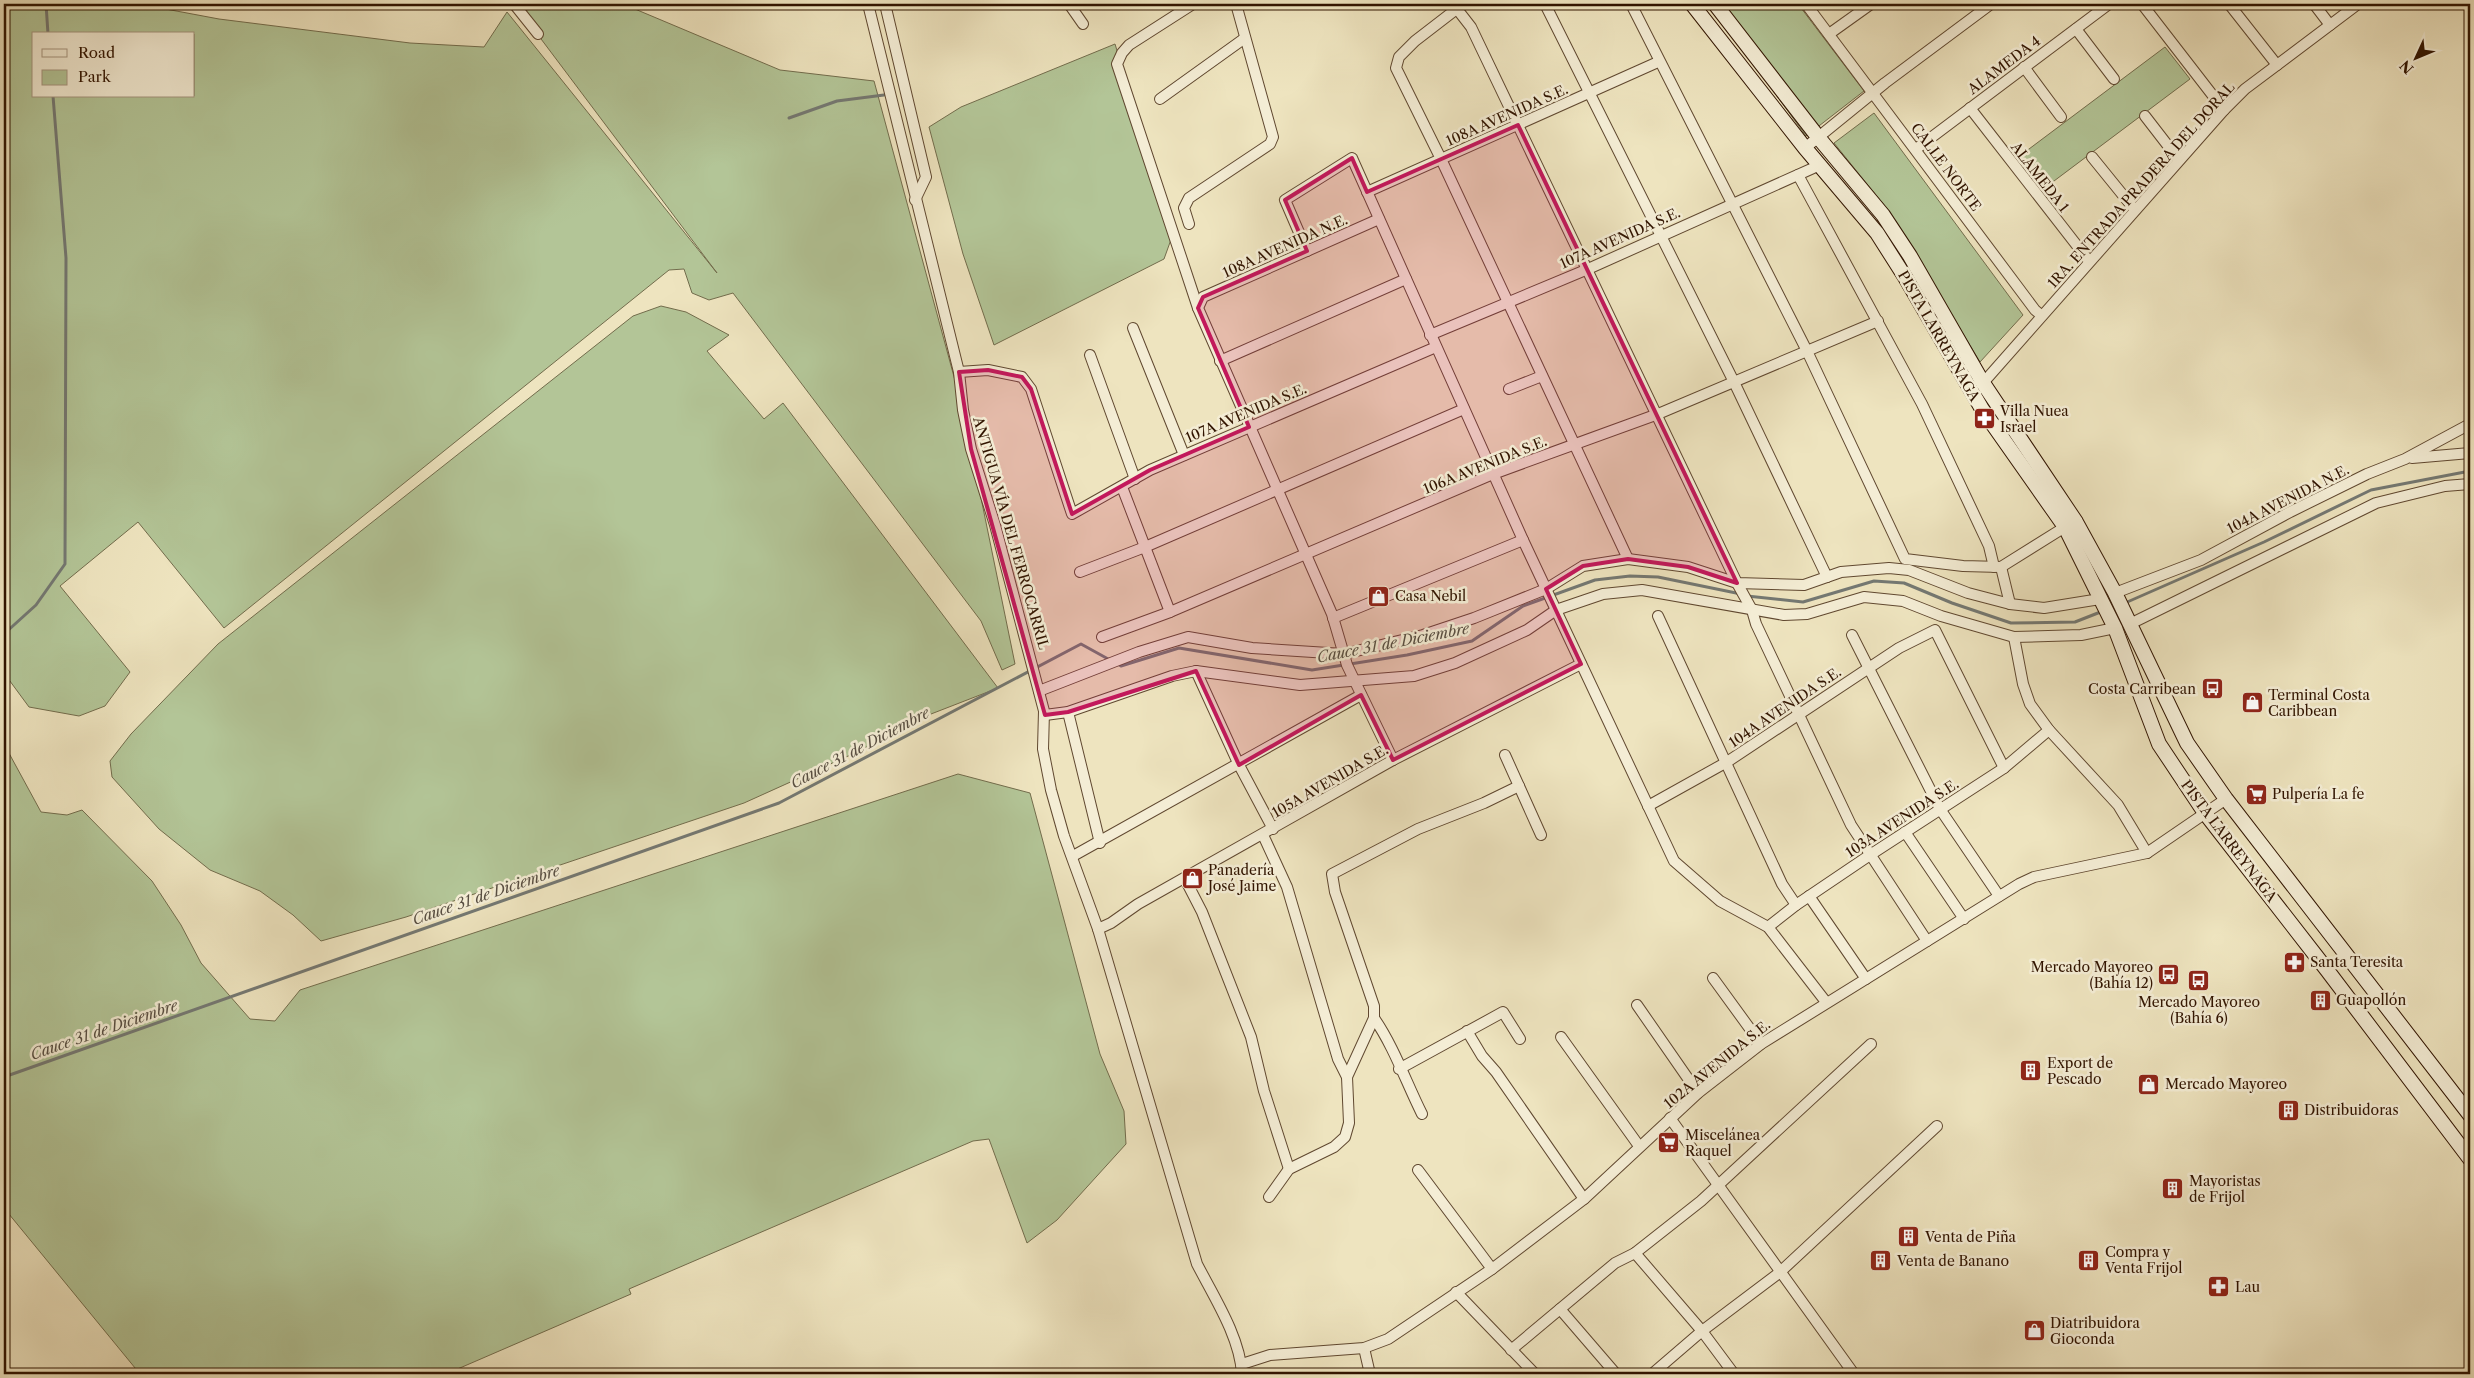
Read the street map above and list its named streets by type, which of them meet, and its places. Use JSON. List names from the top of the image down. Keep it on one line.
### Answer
{"streets":{"main road":["PISTA LARREYNAGA"],"street":["ALAMEDA 4","108A AVENIDA S.E.","CALLE NORTE","ALAMEDA 1","1RA. ENTRADA PRADERA DEL DORAL","107A AVENIDA S.E.","108A AVENIDA N.E.","106A AVENIDA S.E.","104A AVENIDA N.E.","ANTIGUA VÍA DEL FERROCARRIL","104A AVENIDA S.E.","105A AVENIDA S.E.","103A AVENIDA S.E.","102A AVENIDA S.E."]},"crossings":[["ALAMEDA 4","CALLE NORTE"],["ALAMEDA 4","ALAMEDA 1"],["CALLE NORTE","1RA. ENTRADA PRADERA DEL DORAL"],["ALAMEDA 1","1RA. ENTRADA PRADERA DEL DORAL"],["1RA. ENTRADA PRADERA DEL DORAL","PISTA LARREYNAGA"],["107A AVENIDA S.E.","PISTA LARREYNAGA"],["107A AVENIDA S.E.","ANTIGUA VÍA DEL FERROCARRIL"],["PISTA LARREYNAGA","104A AVENIDA N.E."],["PISTA LARREYNAGA","102A AVENIDA S.E."],["ANTIGUA VÍA DEL FERROCARRIL","105A AVENIDA S.E."],["ANTIGUA VÍA DEL FERROCARRIL","102A AVENIDA S.E."],["104A AVENIDA S.E.","103A AVENIDA S.E."]],"water":["Cauce 31 de Diciembre"],"places":{"pharmacy":["Villa Nuea Israel","Santa Teresita","Lau"],"shop":["Casa Nebil","Terminal Costa Caribbean","Panadería José Jaime","Mercado Mayoreo","Diatribuidora Gioconda"],"bus stop":["Costa Carribean","Mercado Mayoreo (Bahía 12)","Mercado Mayoreo (Bahía 6)"],"supermarket":["Pulpería La fe","Miscelánea Raquel"],"building":["Guapollón","Export de Pescado","Distribuidoras","Mayoristas de Frijol","Venta de Piña","Compra y Venta Frijol","Venta de Banano"]},"legend":["Road","Park"],"north":"bottom left"}
